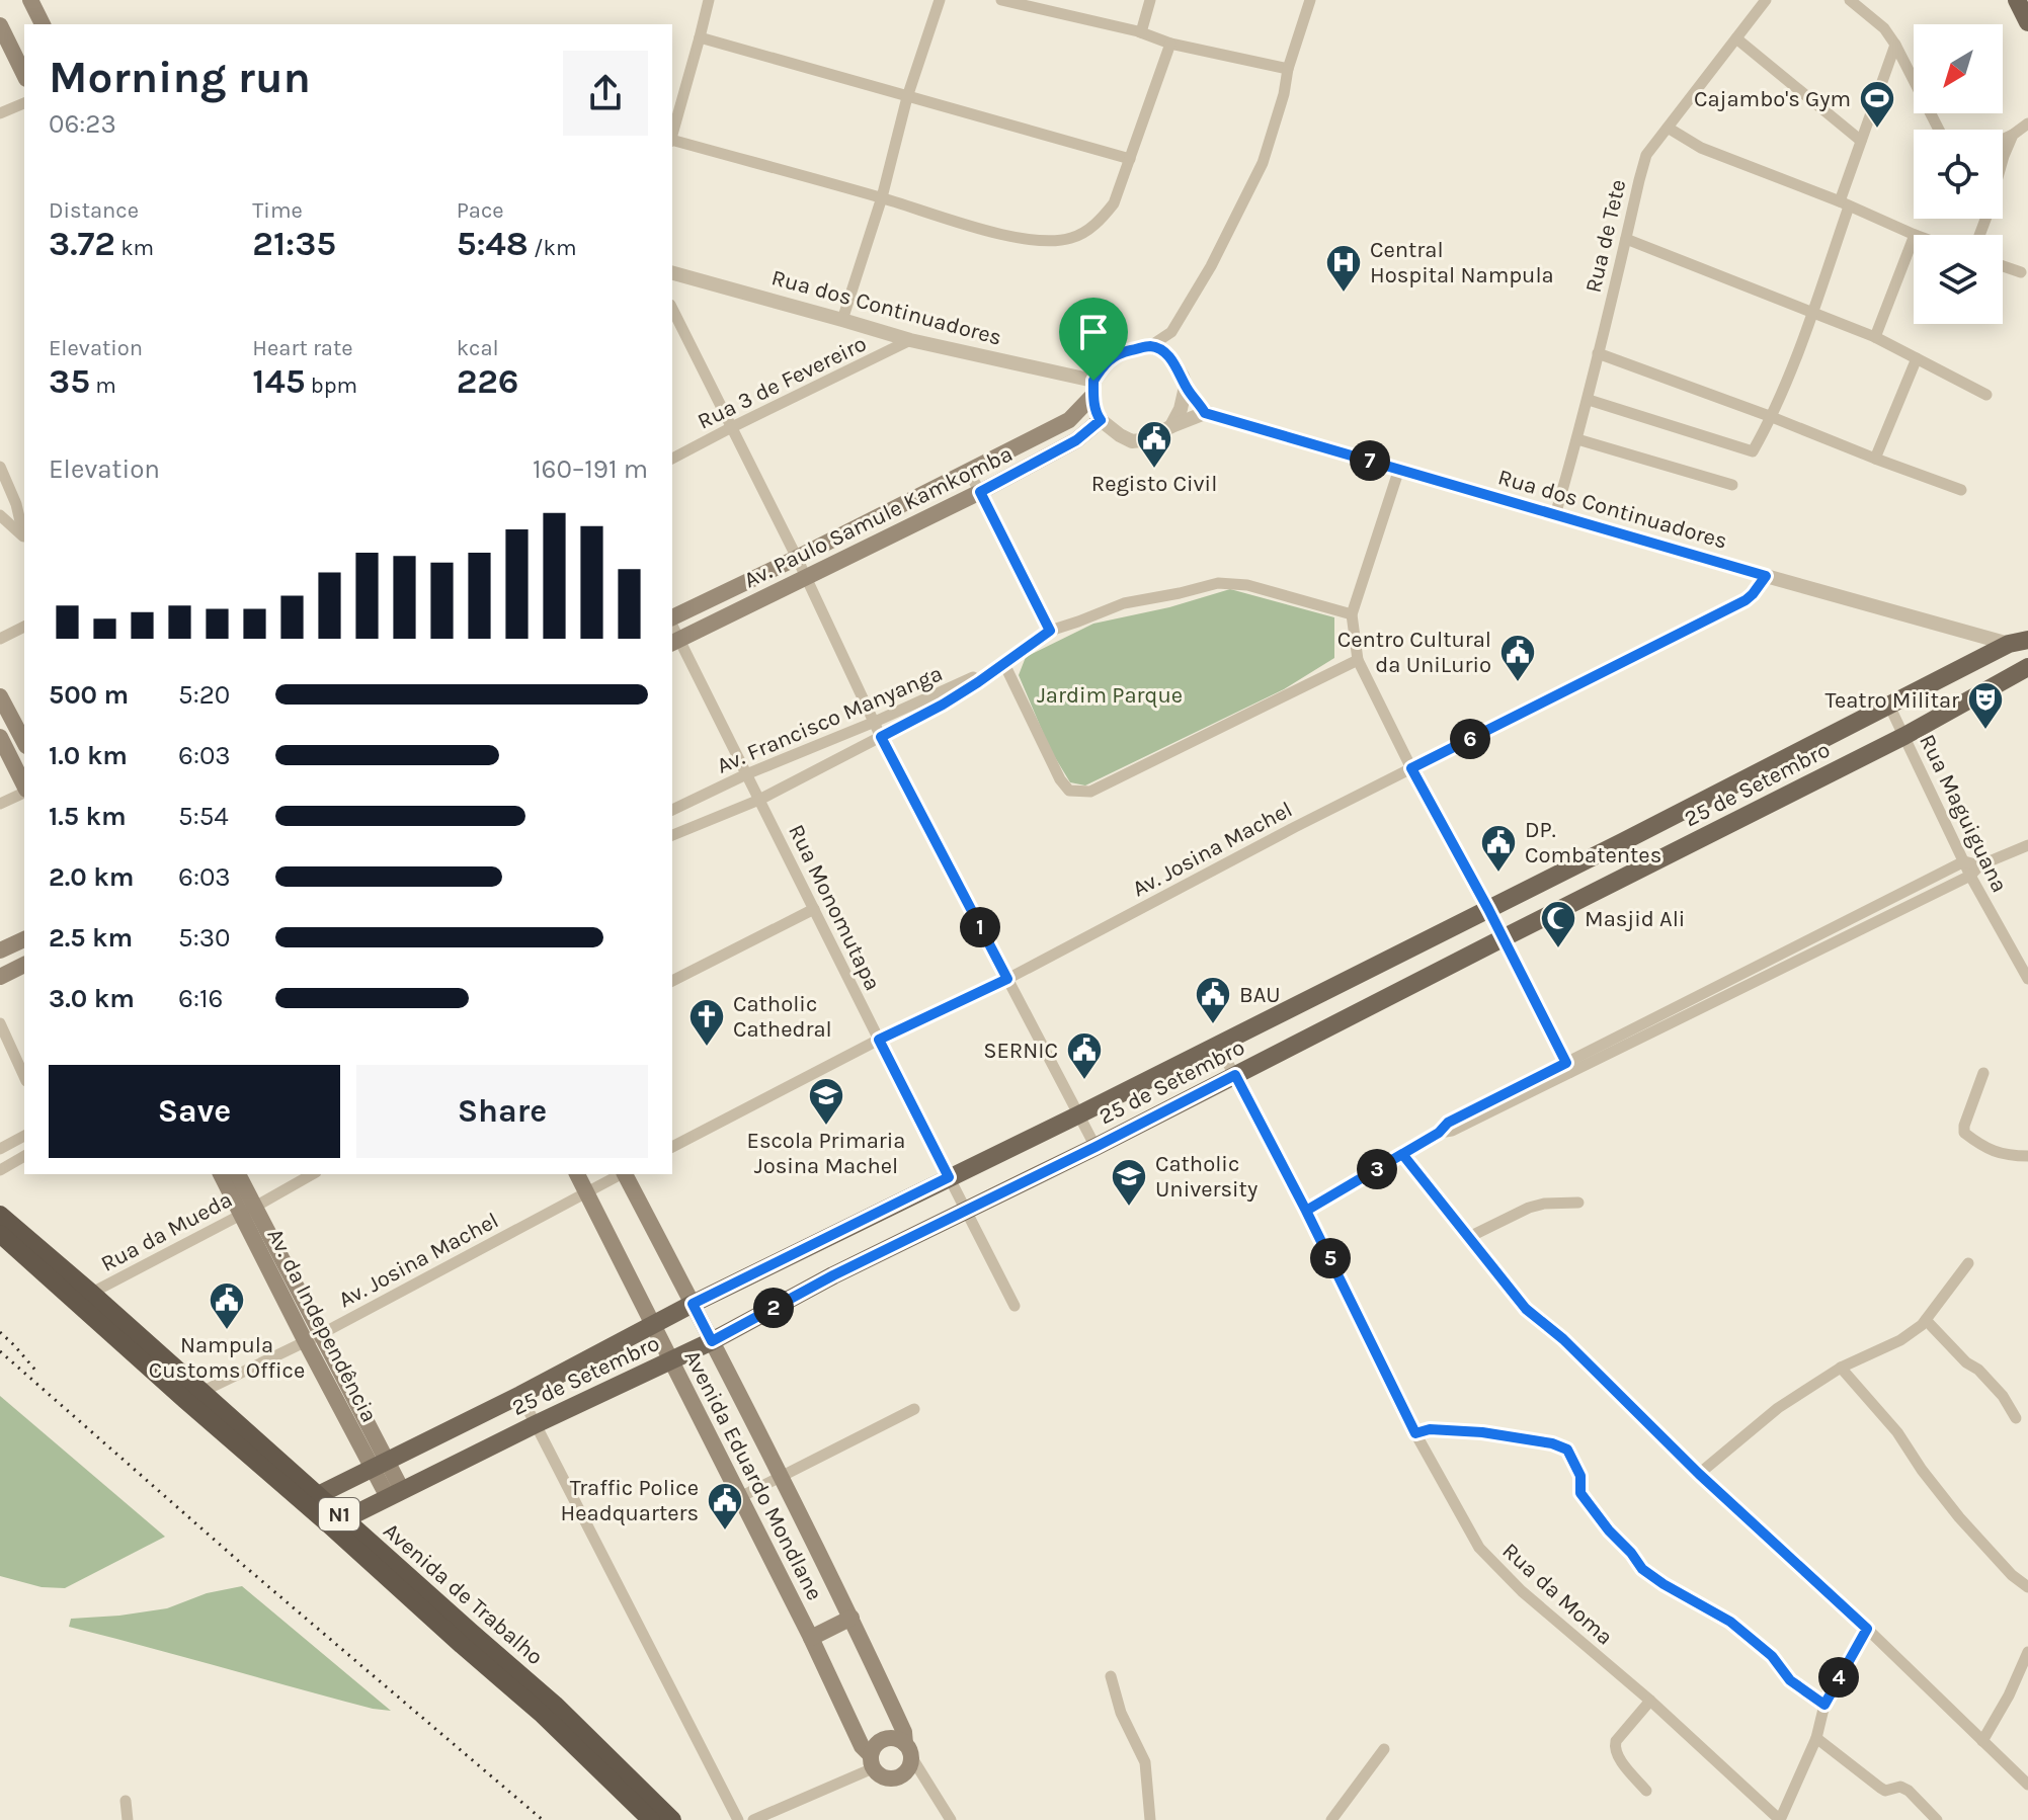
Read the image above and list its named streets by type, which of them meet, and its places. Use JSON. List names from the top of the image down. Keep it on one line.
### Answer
{"streets":{"highway":["N1","Avenida de Trabalho"],"main road":["Av. Paulo Samule Kamkomba","25 de Setembro","Av. da Independência","Avenida Eduardo Mondlane"],"street":["Rua de Tete","Rua dos Continuadores","Rua 3 de Fevereiro","Av. Francisco Manyanga","Rua Maguiguana","Av. Josina Machel","Rua Monomutapa","Rua da Mueda","Rua da Moma"]},"crossings":[["Rua de Tete","Rua dos Continuadores"],["Rua dos Continuadores","Rua 3 de Fevereiro"],["Rua dos Continuadores","Av. Paulo Samule Kamkomba"],["Rua dos Continuadores","25 de Setembro"],["Rua dos Continuadores","Av. Josina Machel"],["Av. Paulo Samule Kamkomba","Rua Monomutapa"],["Av. Francisco Manyanga","Rua Monomutapa"],["25 de Setembro","Rua Maguiguana"],["25 de Setembro","Rua Monomutapa"],["25 de Setembro","Av. da Independência"],["25 de Setembro","Avenida Eduardo Mondlane"],["25 de Setembro","Avenida de Trabalho"],["25 de Setembro","Rua da Moma"],["Av. Josina Machel","Rua Monomutapa"],["Av. Josina Machel","Av. da Independência"],["Av. Josina Machel","Avenida Eduardo Mondlane"],["Av. Josina Machel","Avenida de Trabalho"],["Rua da Mueda","Av. da Independência"],["Rua da Mueda","Avenida de Trabalho"]],"parks":["Jardim Parque"],"places":{"sports":["Cajambo's Gym"],"hospital":["Central Hospital Nampula"],"public building":["Registo Civil","Centro Cultural da UniLurio","DP. Combatentes","BAU","SERNIC","Nampula Customs Office","Traffic Police Headquarters"],"theatre":["Teatro Militar"],"mosque":["Masjid Ali"],"church":["Catholic Cathedral"],"school or university":["Escola Primaria Josina Machel","Catholic University"]},"north":"bottom left","page":{"heading":["Morning run","06:23"],"stats":[["Distance","3.72 km"],["Time","21:35"],["Pace","5:48 /km"],["Elevation","35 m"],["Heart rate","145 bpm"],["kcal","226"]],"chart":["Elevation","160–191 m"],"pins":["7","6","1","3","5","2","4"],"list":[{"name":"500 m","note":"5:20"},{"name":"1.0 km","note":"6:03"},{"name":"1.5 km","note":"5:54"},{"name":"2.0 km","note":"6:03"},{"name":"2.5 km","note":"5:30"},{"name":"3.0 km","note":"6:16"}],"buttons":["Save","Share"]}}
